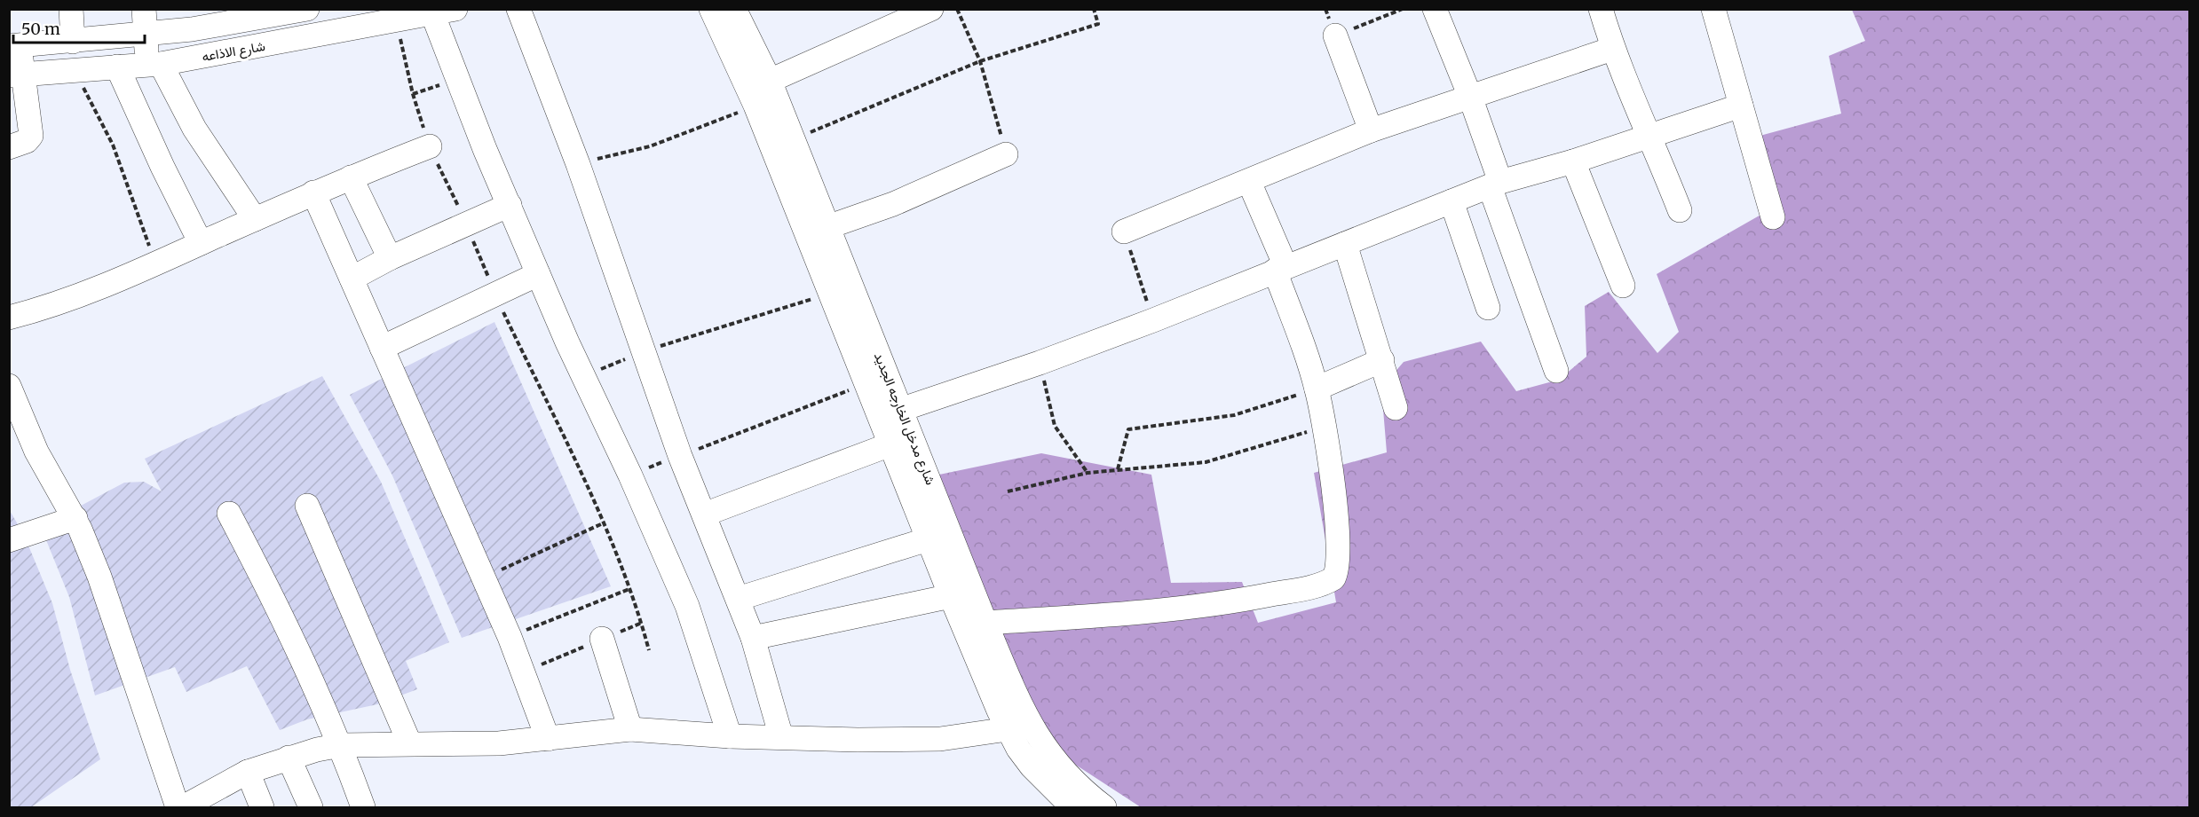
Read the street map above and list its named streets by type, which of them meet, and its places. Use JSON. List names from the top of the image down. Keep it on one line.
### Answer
{"streets":{"street":["شارع الاذاعه","شارع مدخل الخارجه الجديد"]},"scale_bar":"50 m"}
